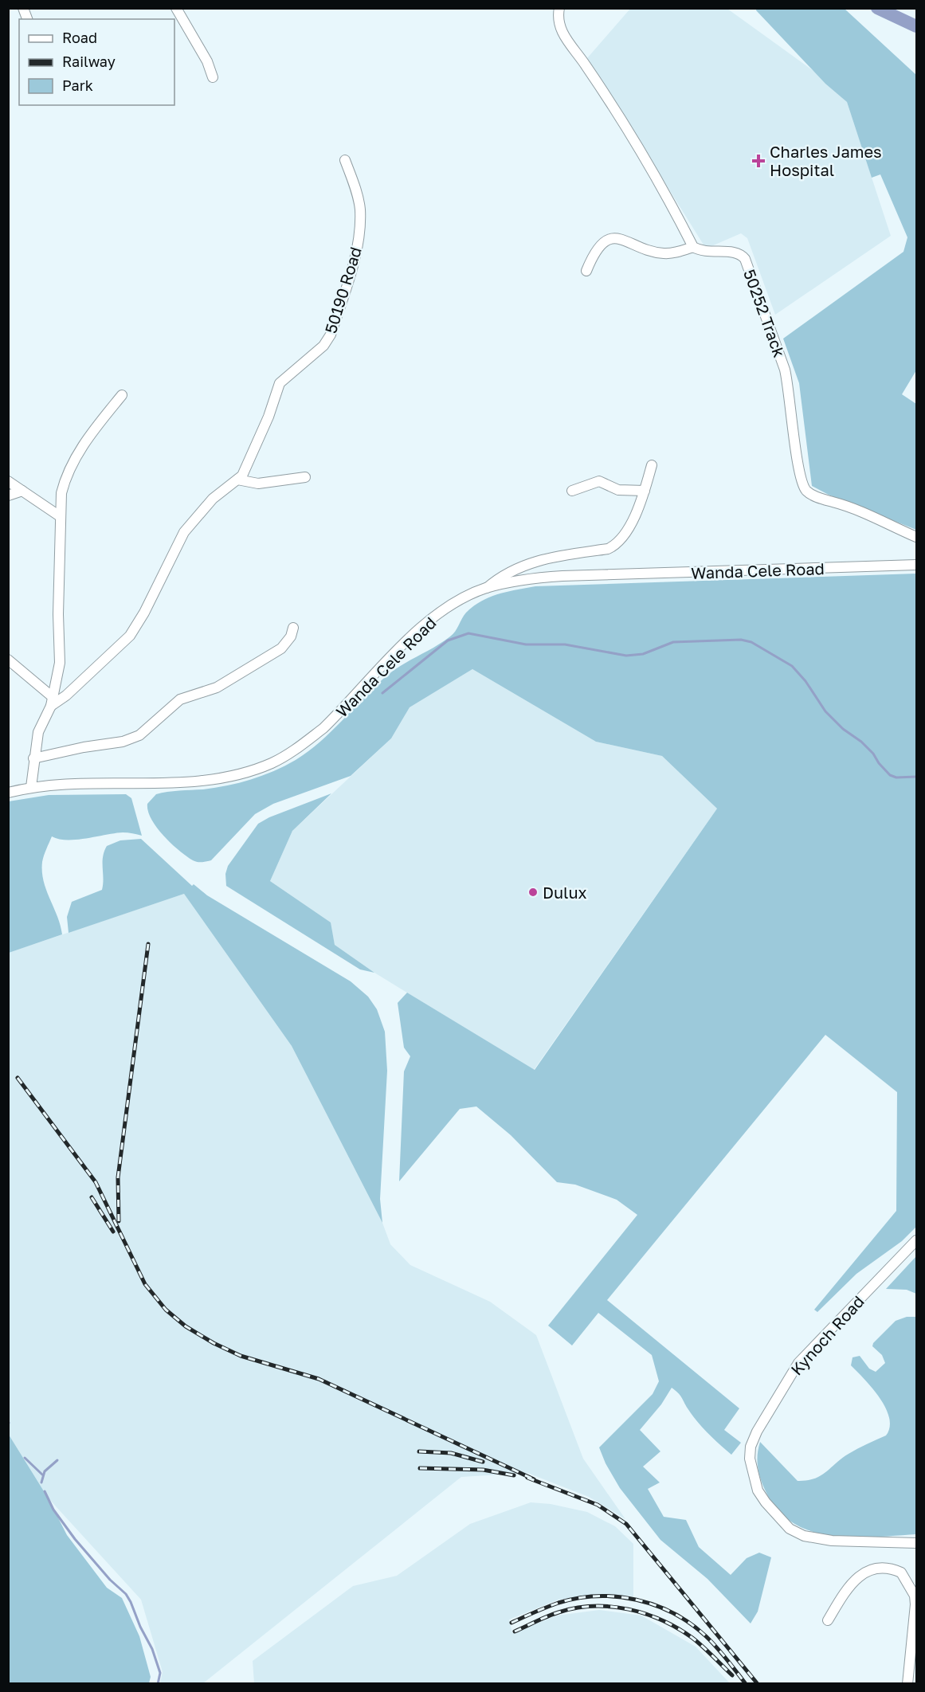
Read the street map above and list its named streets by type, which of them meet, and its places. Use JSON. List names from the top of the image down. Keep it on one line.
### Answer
{"streets":{"street":["50190 Road","50252 Track","Wanda Cele Road","Kynoch Road"]},"places":{"health":["Charles James Hospital"],"other":["Dulux"]},"legend":["Road","Railway","Park"]}
